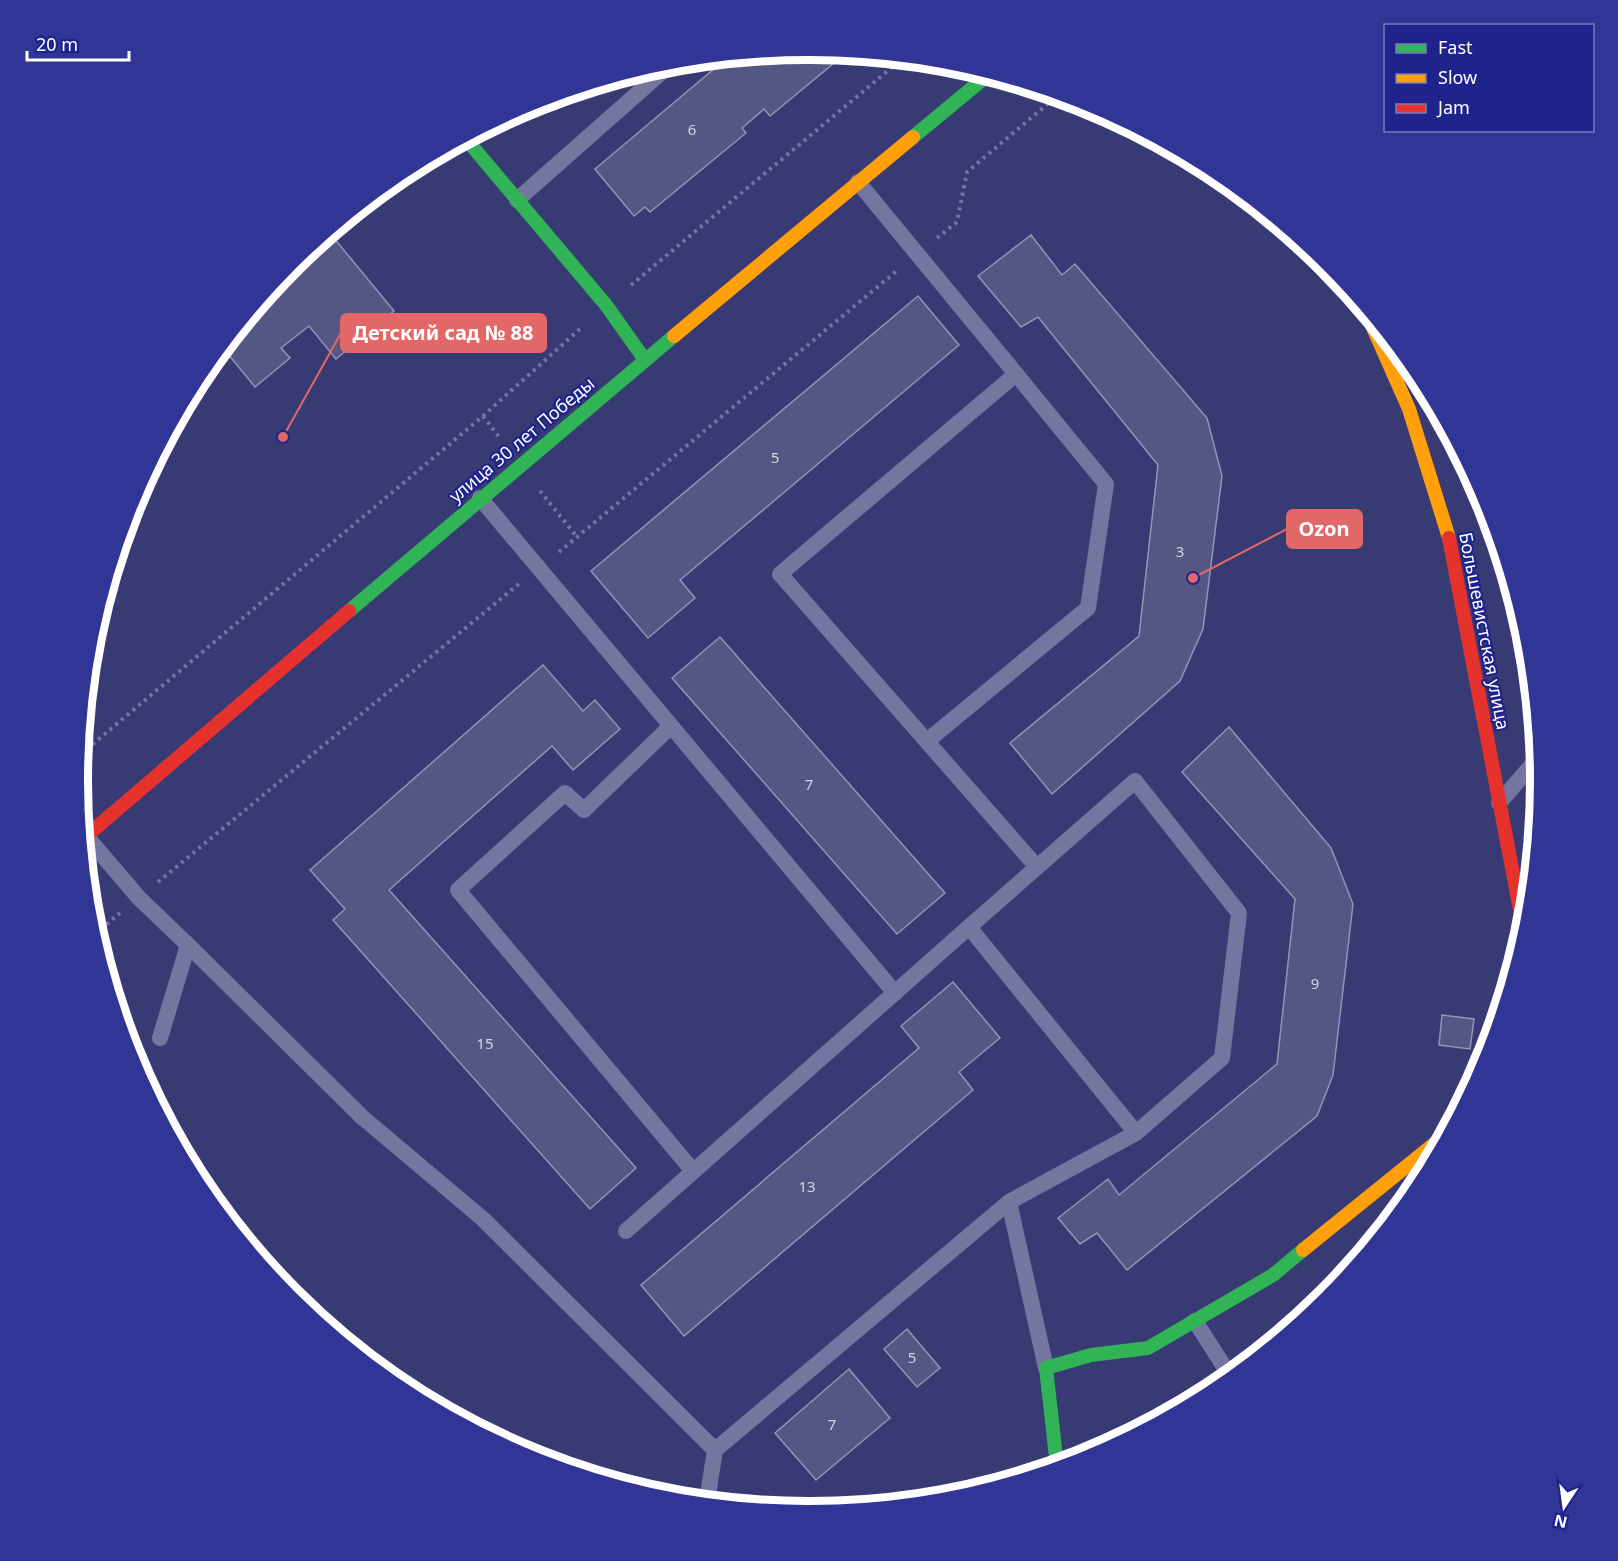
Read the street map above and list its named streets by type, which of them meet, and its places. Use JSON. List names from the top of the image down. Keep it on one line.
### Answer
{"streets":{"street":["улица 30 лет Победы","Большевистская улица"]},"places":["Детский сад № 88","Ozon"],"house_numbers":["6","5","3","7","9","15","13","5","7"],"legend":["Fast","Slow","Jam"],"scale_bar":"20 m","north":"bottom"}
